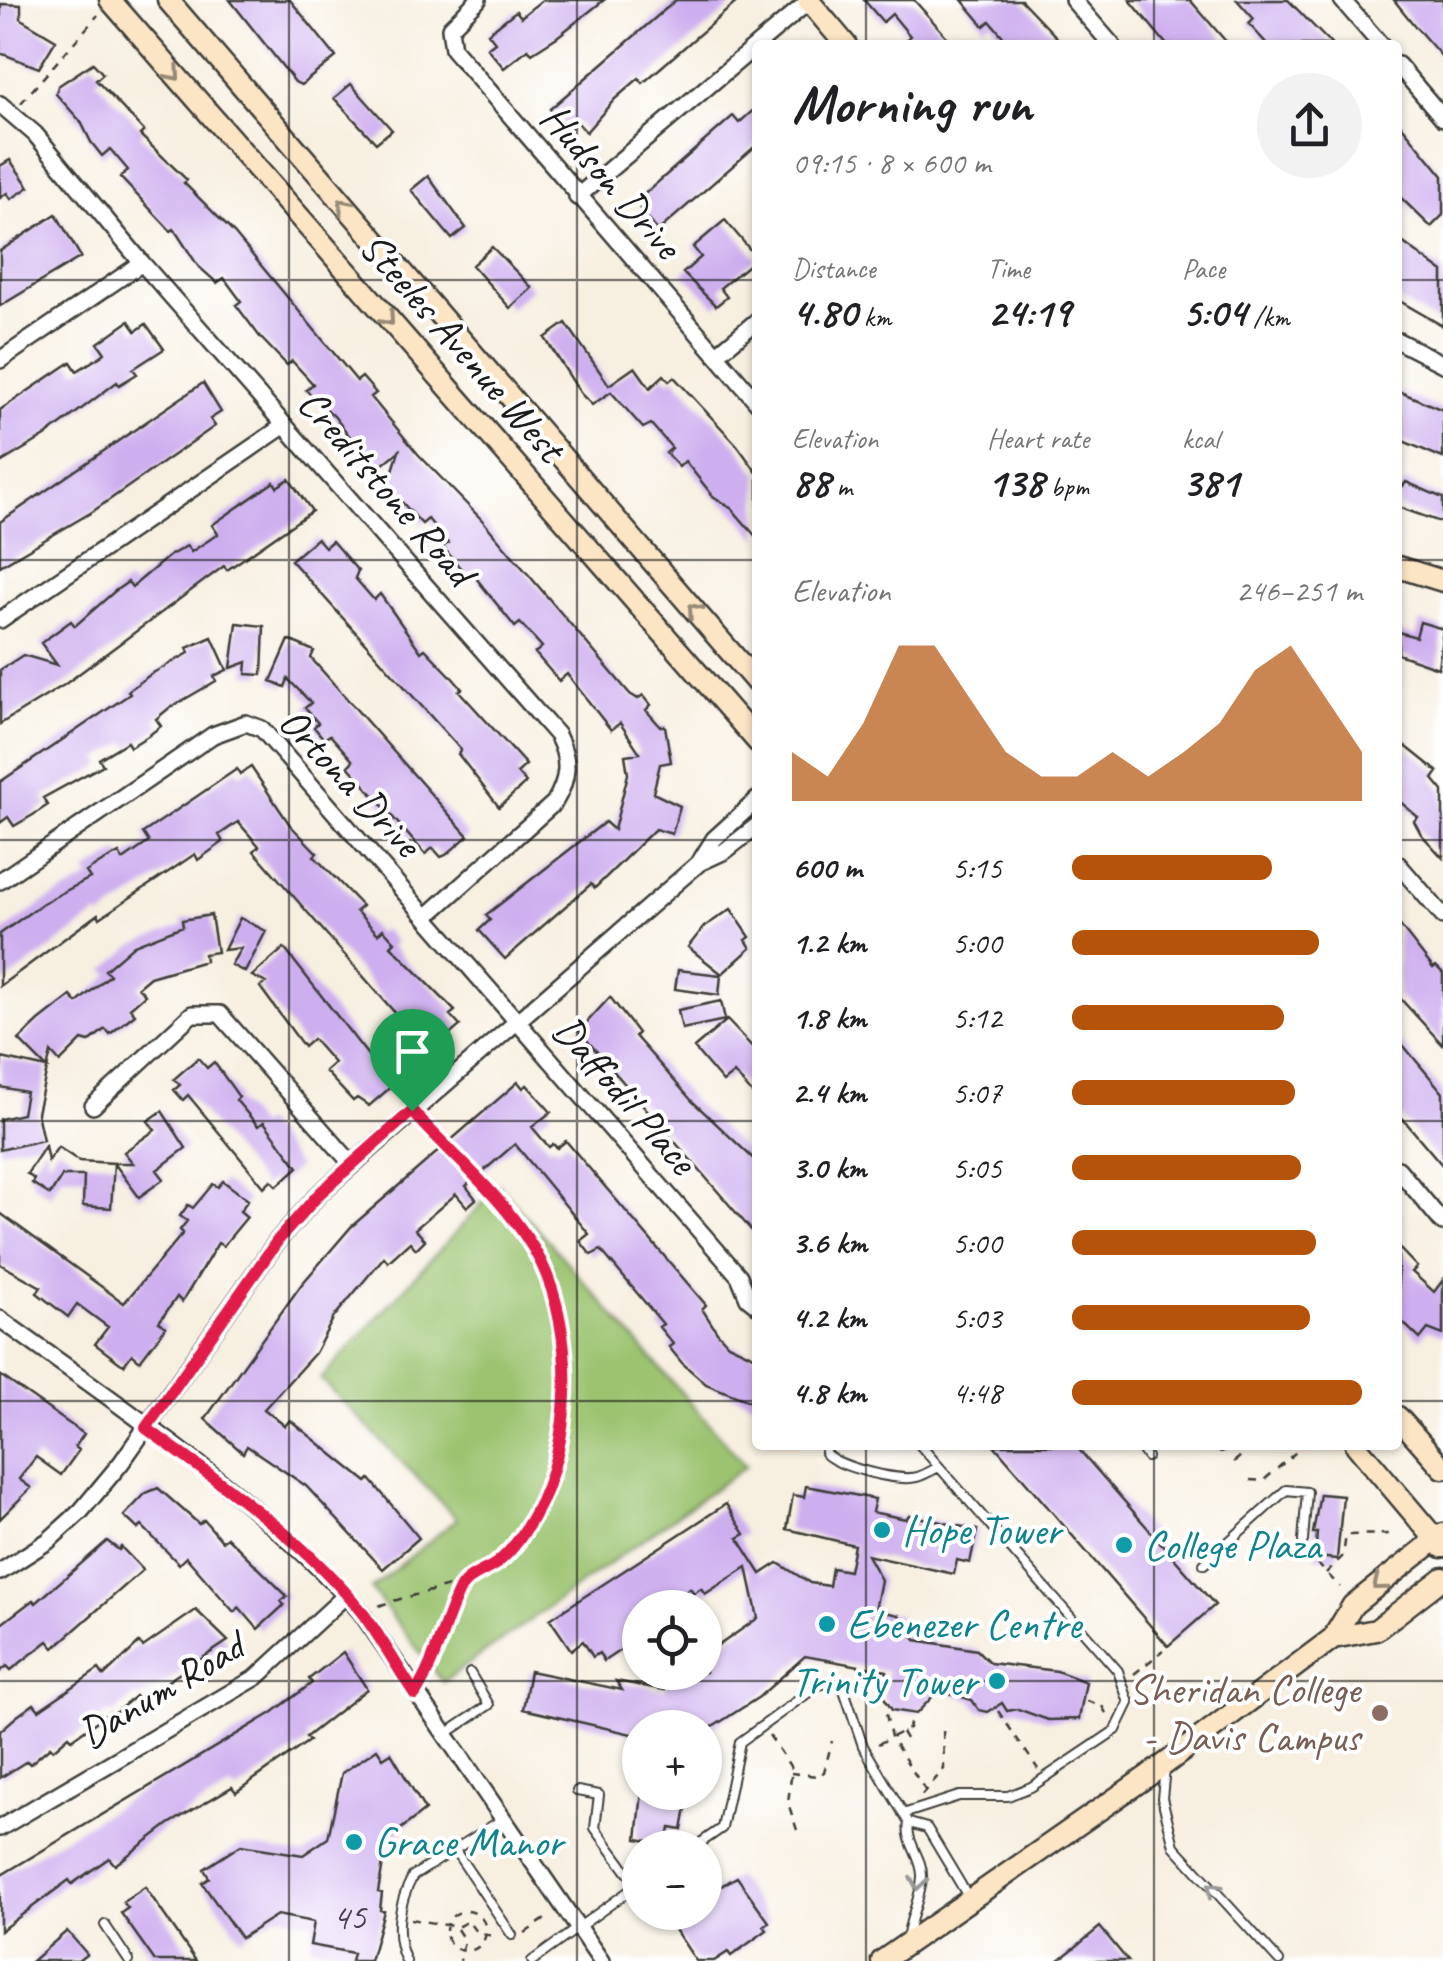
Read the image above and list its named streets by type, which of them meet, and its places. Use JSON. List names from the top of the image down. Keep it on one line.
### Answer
{"streets":{"main road":["Steeles Avenue West"],"street":["Hudson Drive","Creditstone Road","Ortona Drive","Daffodil Place","Danum Road"]},"crossings":[["Creditstone Road","Ortona Drive"],["Ortona Drive","Daffodil Place"]],"places":["Hope Tower","College Plaza","Ebenezer Centre","Trinity Tower","Sheridan College - Davis Campus","Grace Manor"],"house_numbers":["45"],"page":{"heading":["Morning run","09:15 · 8 × 600 m"],"stats":[["Distance","4.80 km"],["Time","24:19"],["Pace","5:04 /km"],["Elevation","88 m"],["Heart rate","138 bpm"],["kcal","381"]],"chart":["Elevation","246–251 m"],"list":[{"name":"600 m","note":"5:15"},{"name":"1.2 km","note":"5:00"},{"name":"1.8 km","note":"5:12"},{"name":"2.4 km","note":"5:07"},{"name":"3.0 km","note":"5:05"},{"name":"3.6 km","note":"5:00"},{"name":"4.2 km","note":"5:03"},{"name":"4.8 km","note":"4:48"}],"map_buttons":["+","−"]}}
